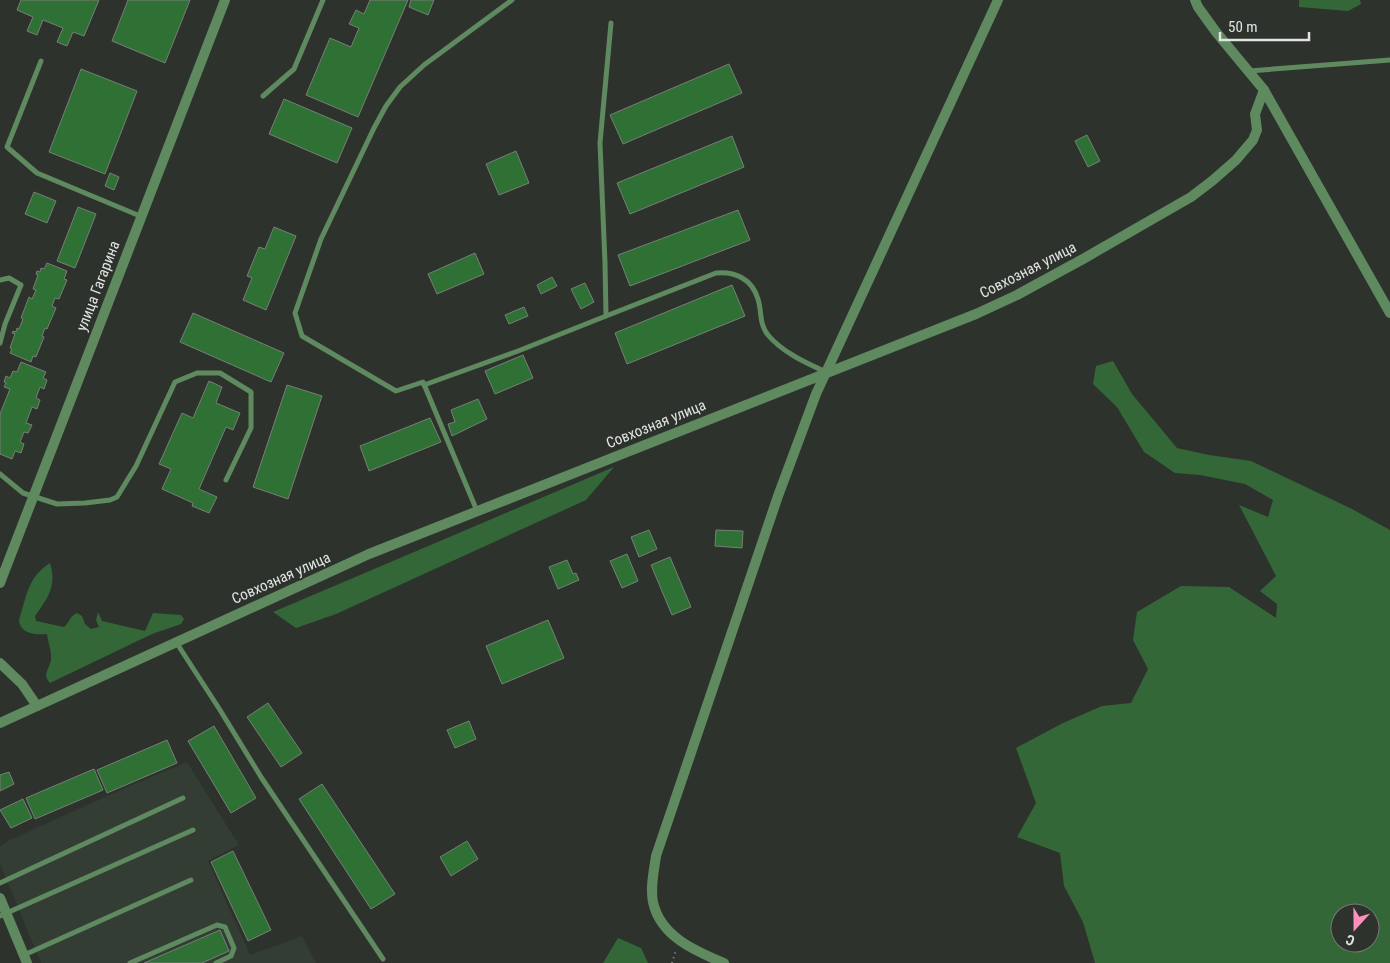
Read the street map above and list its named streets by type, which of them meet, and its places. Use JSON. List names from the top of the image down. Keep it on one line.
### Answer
{"streets":{"street":["Совхозная улица","улица Гагарина"]},"scale_bar":"50 m","north":"bottom"}
